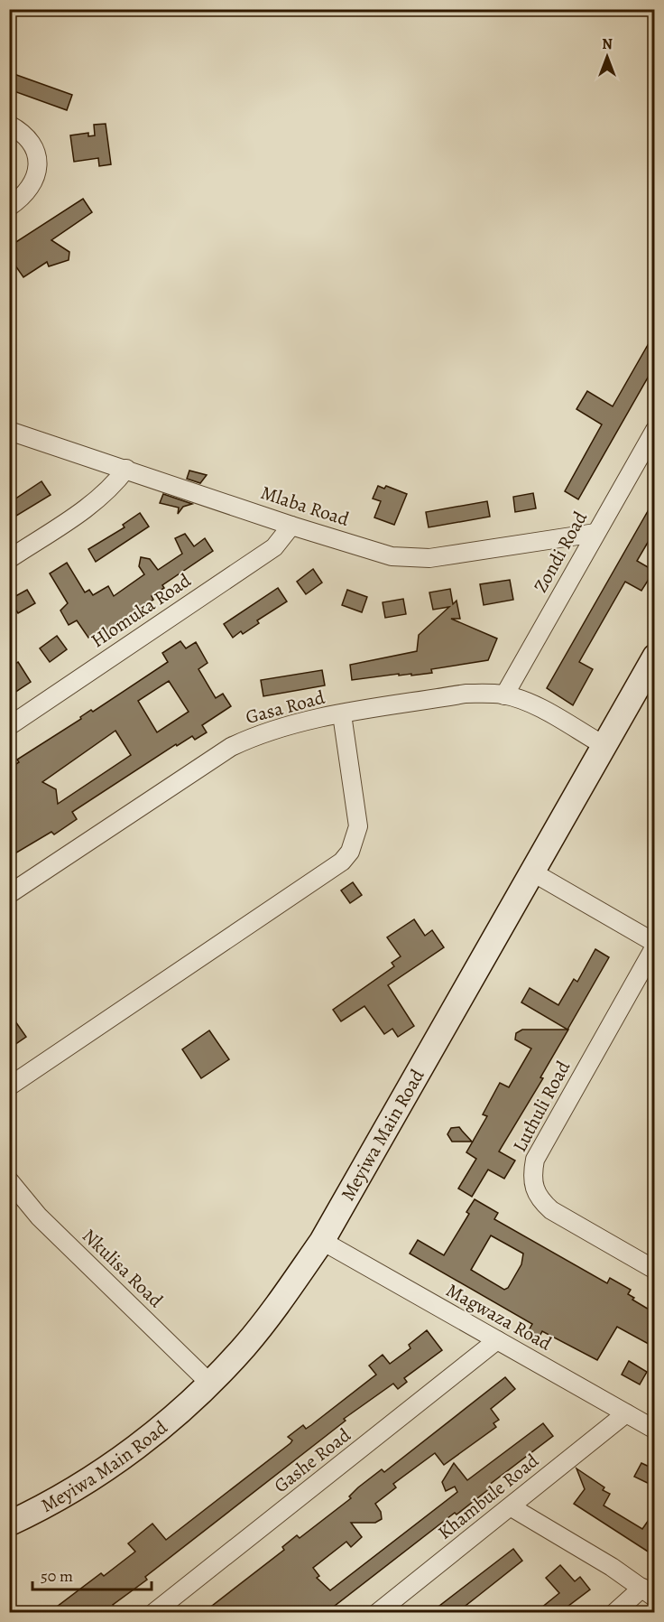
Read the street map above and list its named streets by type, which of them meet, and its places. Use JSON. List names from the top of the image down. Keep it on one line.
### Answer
{"streets":{"street":["Mlaba Road","Zondi Road","Hlomuka Road","Gasa Road","Luthuli Road","Meyiwa Main Road","Nkulisa Road","Magwaza Road","Gashe Road","Khambule Road"]},"crossings":[["Mlaba Road","Zondi Road"],["Mlaba Road","Hlomuka Road"],["Zondi Road","Gasa Road"],["Gasa Road","Meyiwa Main Road"],["Meyiwa Main Road","Nkulisa Road"],["Meyiwa Main Road","Magwaza Road"],["Magwaza Road","Gashe Road"],["Magwaza Road","Khambule Road"]],"scale_bar":"50 m","north":"top"}
